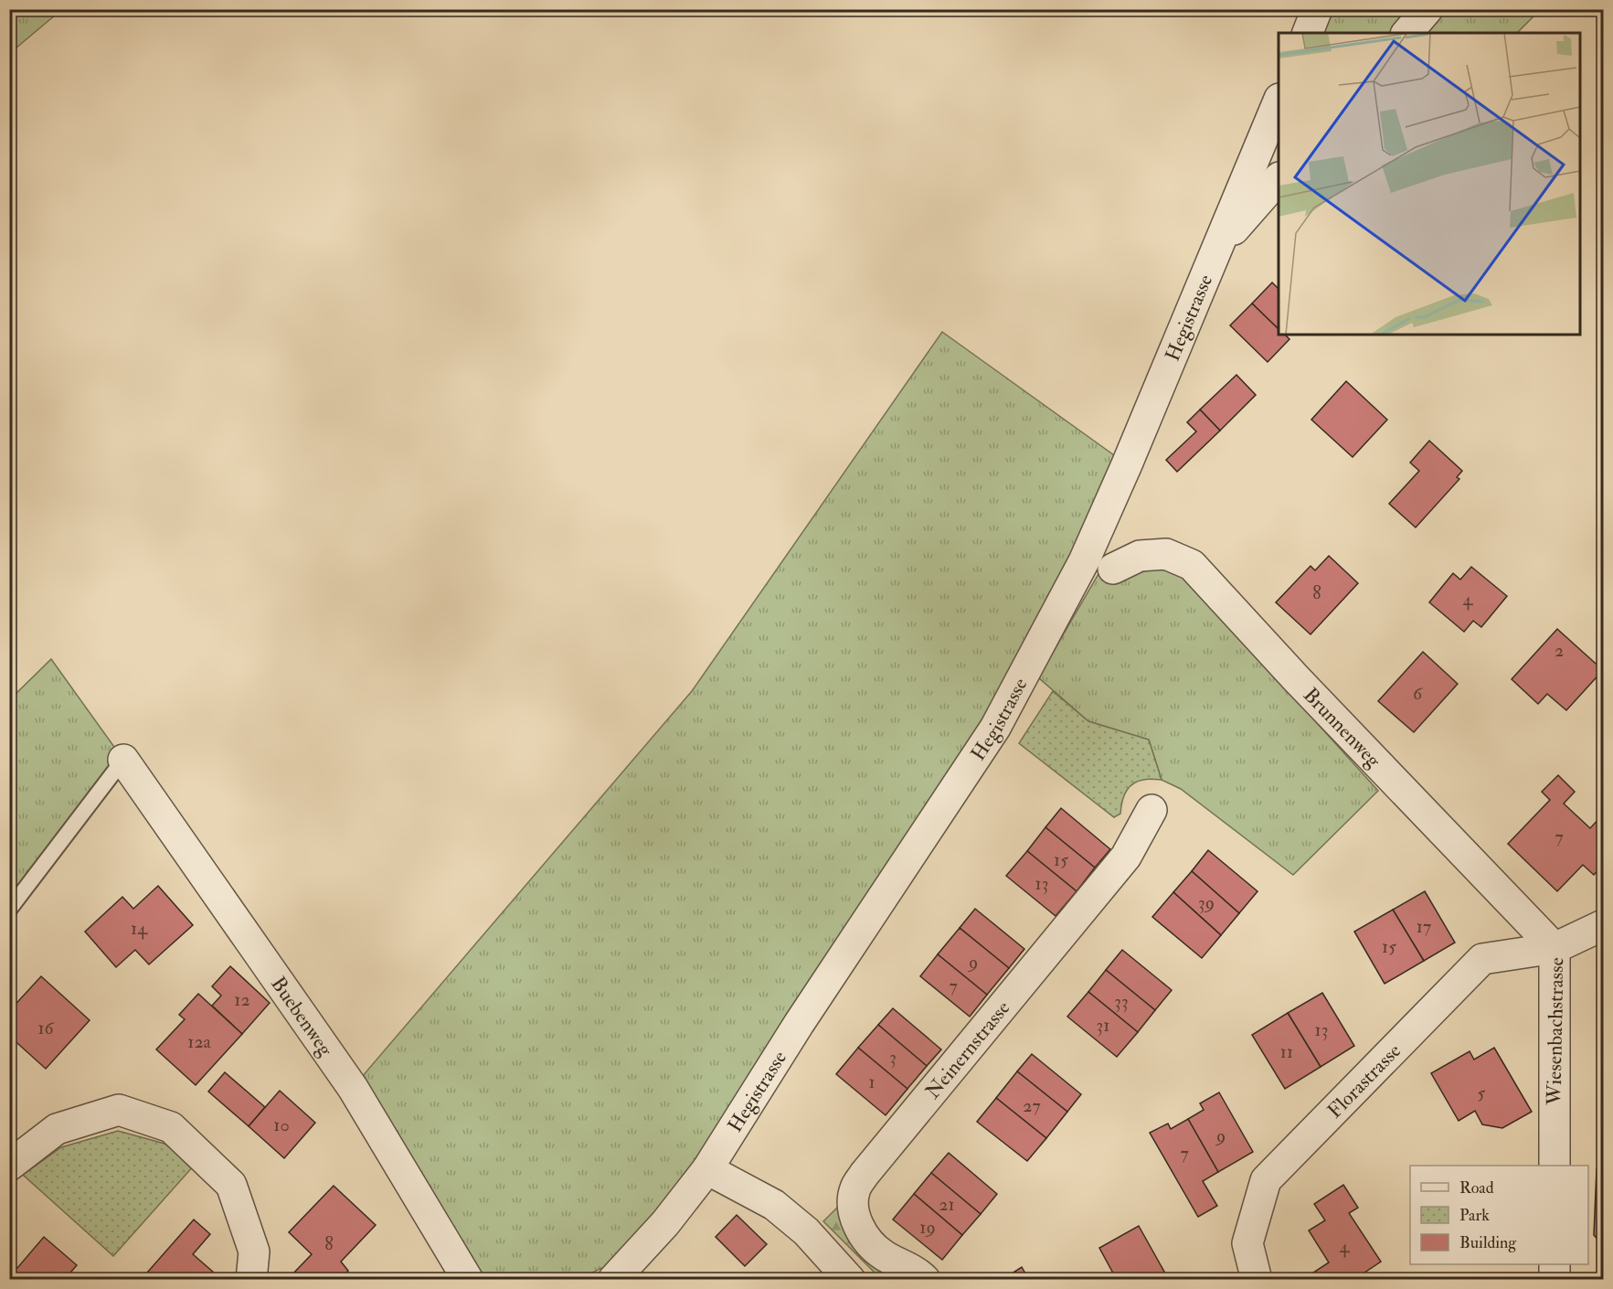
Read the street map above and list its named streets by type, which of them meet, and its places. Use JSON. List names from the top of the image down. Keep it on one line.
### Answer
{"streets":{"street":["Hegistrasse","Brunnenweg","Buebenweg","Wiesenbachstrasse","Neinernstrasse","Florastrasse"]},"crossings":[["Brunnenweg","Wiesenbachstrasse"],["Brunnenweg","Florastrasse"],["Wiesenbachstrasse","Florastrasse"]],"house_numbers":["8","4","2","6","7","15","13","39","17","14","15","9","7","12","33","31","16","13","12a","11","3","1","5","27","10","9","7","21","19","8","4"],"legend":["Road","Park","Building"]}
